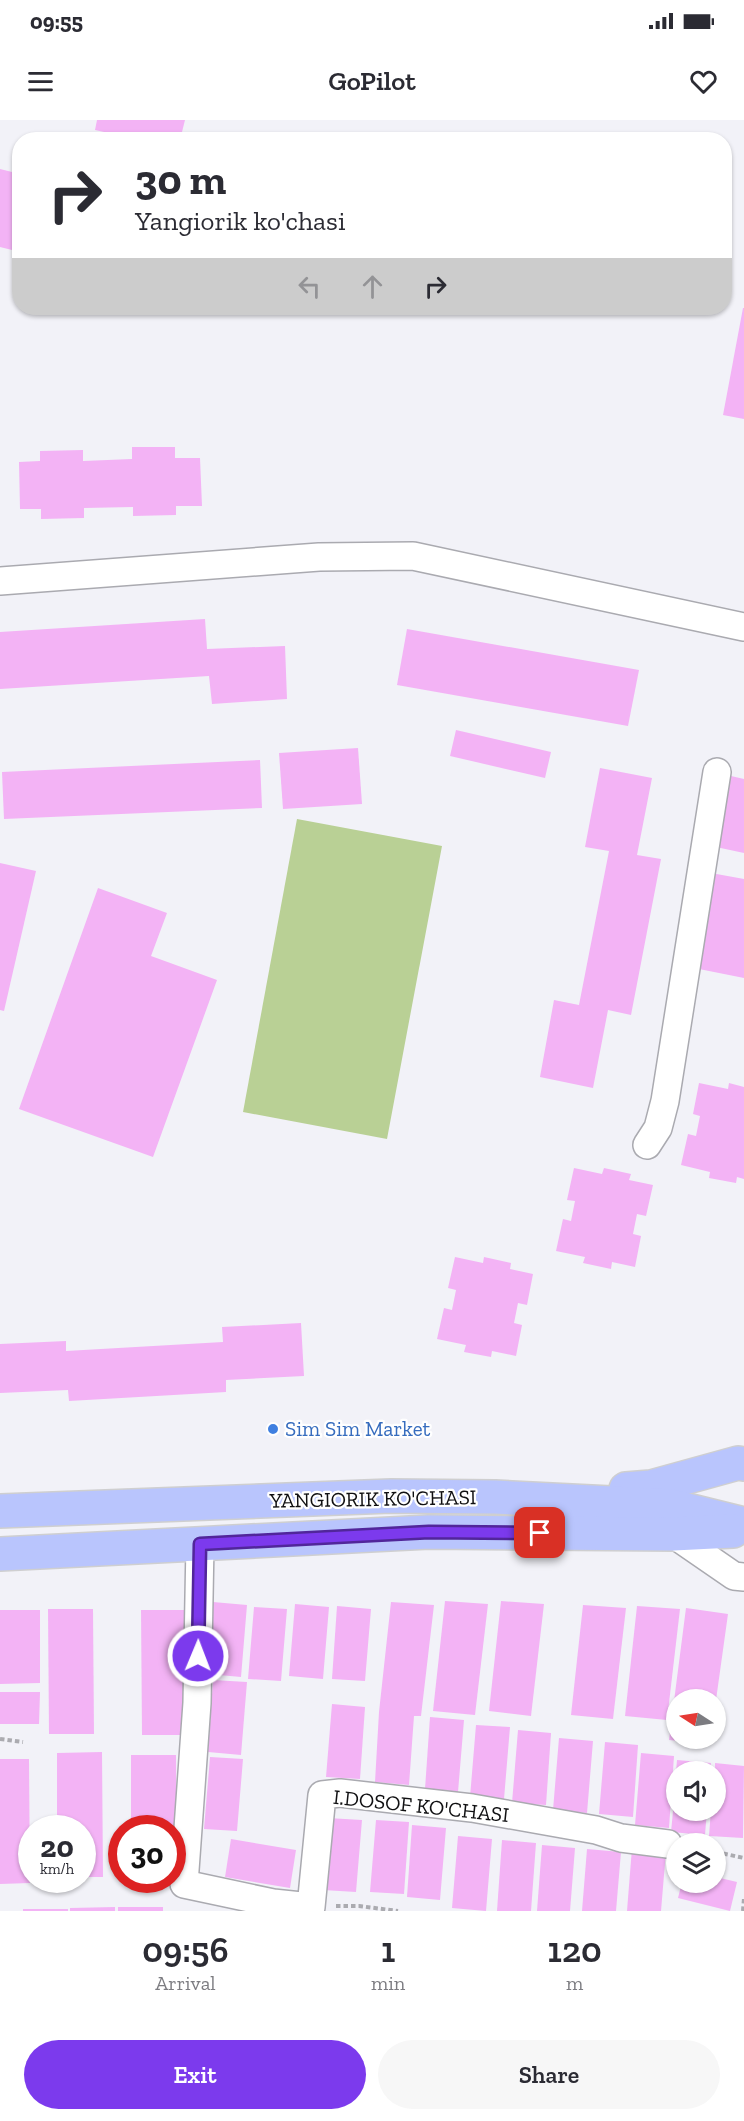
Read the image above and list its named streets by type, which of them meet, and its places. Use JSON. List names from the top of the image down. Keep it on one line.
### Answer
{"streets":{"main road":["YANGIORIK KO'CHASI"],"street":["I.DOSOF KO'CHASI"]},"places":["Sim Sim Market"],"north":"left","page":{"status":"09:55","header":"GoPilot","turn":["30 m","Yangiorik ko'chasi"],"speed":"20 km/h","limit":"30","eta":["09:56","Arrival","1","min","120","m"],"buttons":["Exit","Share"]}}
